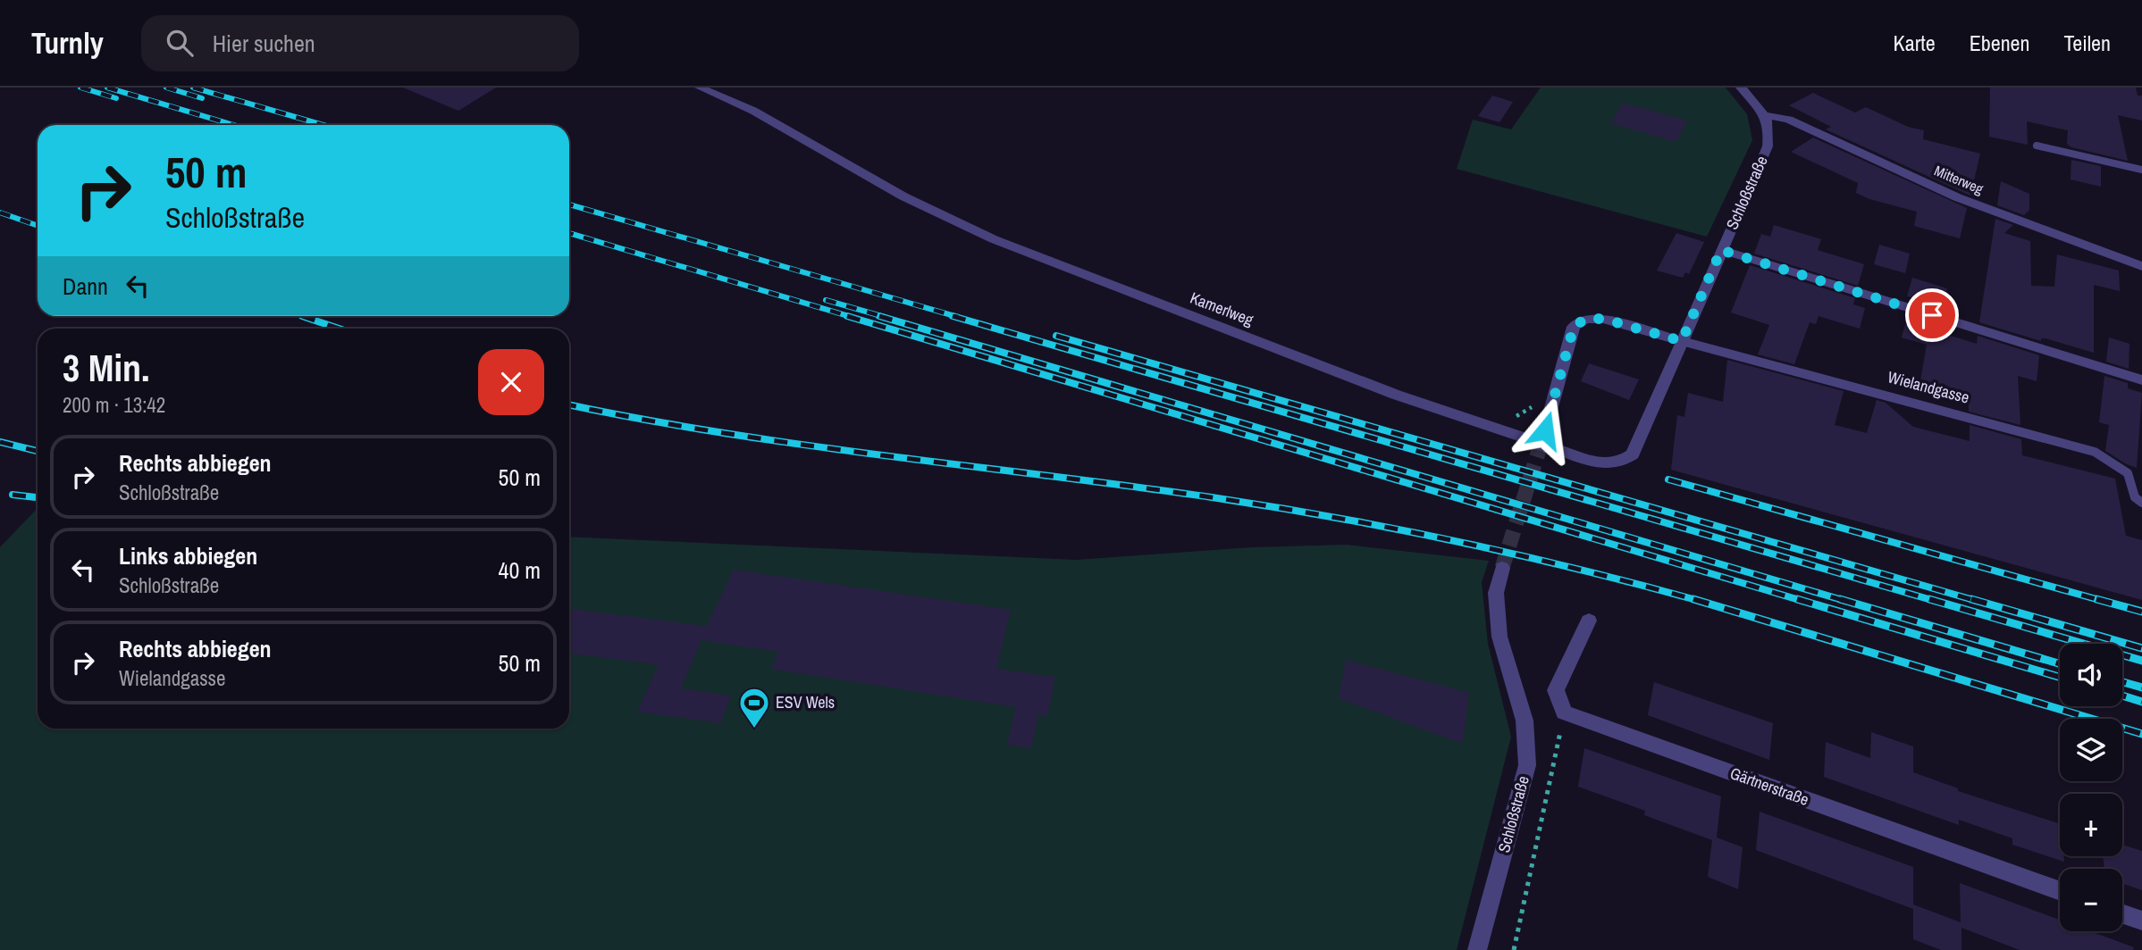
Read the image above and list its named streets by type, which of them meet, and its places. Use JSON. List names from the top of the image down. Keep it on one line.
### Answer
{"streets":{"street":["Mitterweg","Schloßstraße","Kamerlweg","Gärtnerstraße"],"lane":["Wielandgasse"]},"crossings":[["Mitterweg","Schloßstraße"],["Schloßstraße","Kamerlweg"],["Schloßstraße","Wielandgasse"],["Kamerlweg","Wielandgasse"]],"places":{"sports":["ESV Wels"]},"page":{"header":"Turnly","search":"Hier suchen","nav":["Karte","Ebenen","Teilen"],"turn":["50 m","Schloßstraße"],"then":"Dann","heading":["3 Min.","200 m · 13:42"],"list":[{"name":"Rechts abbiegen","note":"Schloßstraße","value":"50 m"},{"name":"Links abbiegen","note":"Schloßstraße","value":"40 m"},{"name":"Rechts abbiegen","note":"Wielandgasse","value":"50 m"}],"map_buttons":["+","−"]}}
